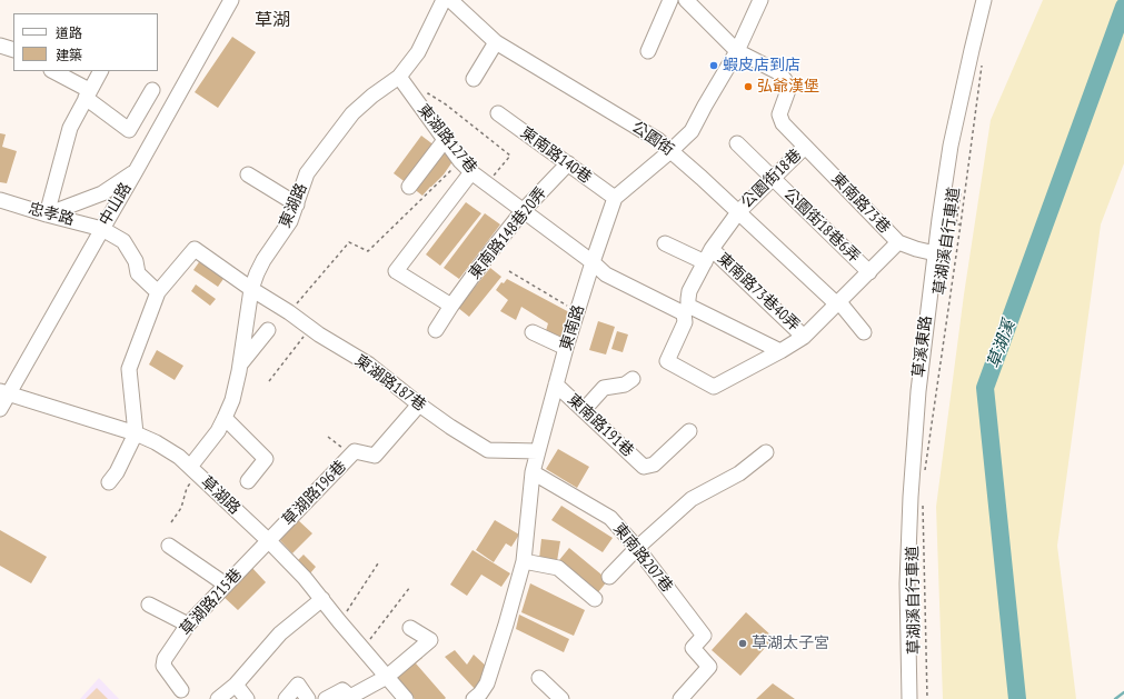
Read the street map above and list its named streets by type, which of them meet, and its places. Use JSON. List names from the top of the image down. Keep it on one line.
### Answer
{"streets":{"street":["東湖路127巷","公園街","東南路140巷","公園街18巷","東南路73巷","中山路","東湖路","忠孝路","公園街18巷6弄","東南路148巷20弄","東南路73巷40弄","東南路","草溪東路","東湖路187巷","東南路191巷","草湖路196巷","草湖路","東南路207巷","草湖路215巷"],"path":["草湖溪自行車道"]},"crossings":[["東湖路127巷","公園街18巷"],["東湖路127巷","東南路73巷"],["東湖路127巷","東湖路"],["東湖路127巷","東南路148巷20弄"],["東湖路127巷","東南路"],["公園街","公園街18巷"],["公園街","東南路73巷"],["東南路140巷","東南路148巷20弄"],["東南路140巷","東南路"],["公園街18巷","東南路73巷"],["公園街18巷","公園街18巷6弄"],["公園街18巷","東南路73巷40弄"],["東南路73巷","公園街18巷6弄"],["東南路73巷","東南路73巷40弄"],["中山路","忠孝路"],["中山路","草湖路"],["東湖路","東湖路187巷"],["東湖路","草湖路"],["忠孝路","東湖路187巷"],["東南路","東湖路187巷"],["東南路","東南路191巷"],["東南路","東南路207巷"],["東湖路187巷","草湖路196巷"],["草湖路196巷","草湖路"],["草湖路196巷","草湖路215巷"],["草湖路","草湖路215巷"]],"districts":["草湖"],"water":["草湖溪"],"places":["蝦皮店到店","弘爺漢堡","草湖太子宮"],"legend":["道路","建築"]}
